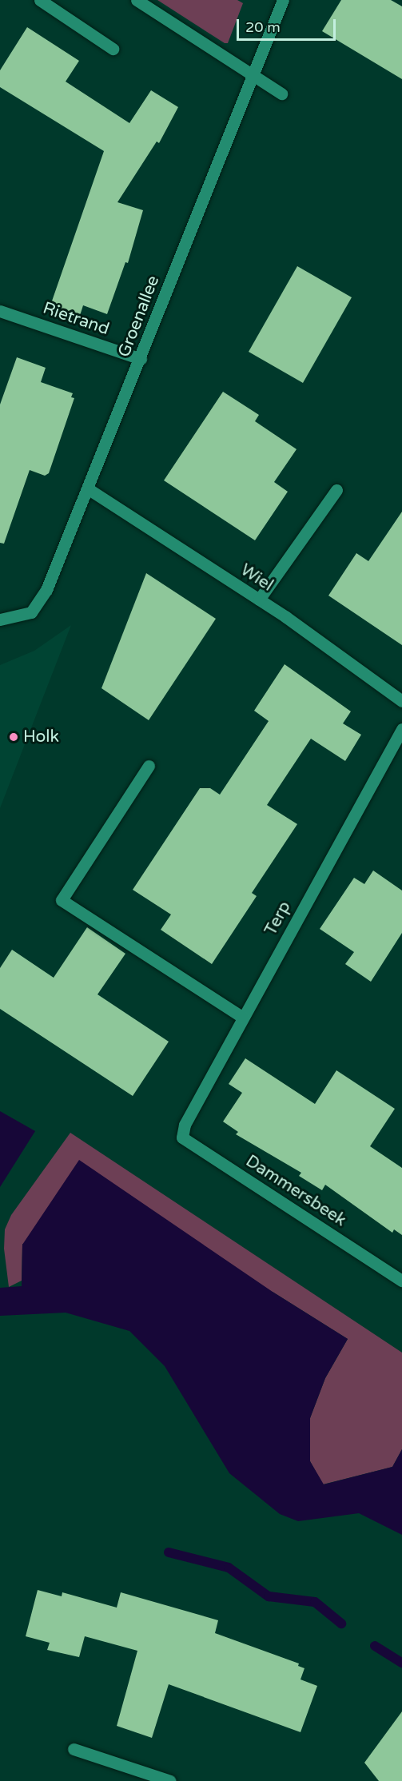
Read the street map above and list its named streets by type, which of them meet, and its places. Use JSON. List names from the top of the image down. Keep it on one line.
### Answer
{"streets":{"street":["Groenallee","Rietrand","Wiel","Terp","Dammersbeek"]},"crossings":[["Groenallee","Rietrand"],["Groenallee","Wiel"],["Terp","Dammersbeek"]],"places":["Holk"],"scale_bar":"20 m"}
